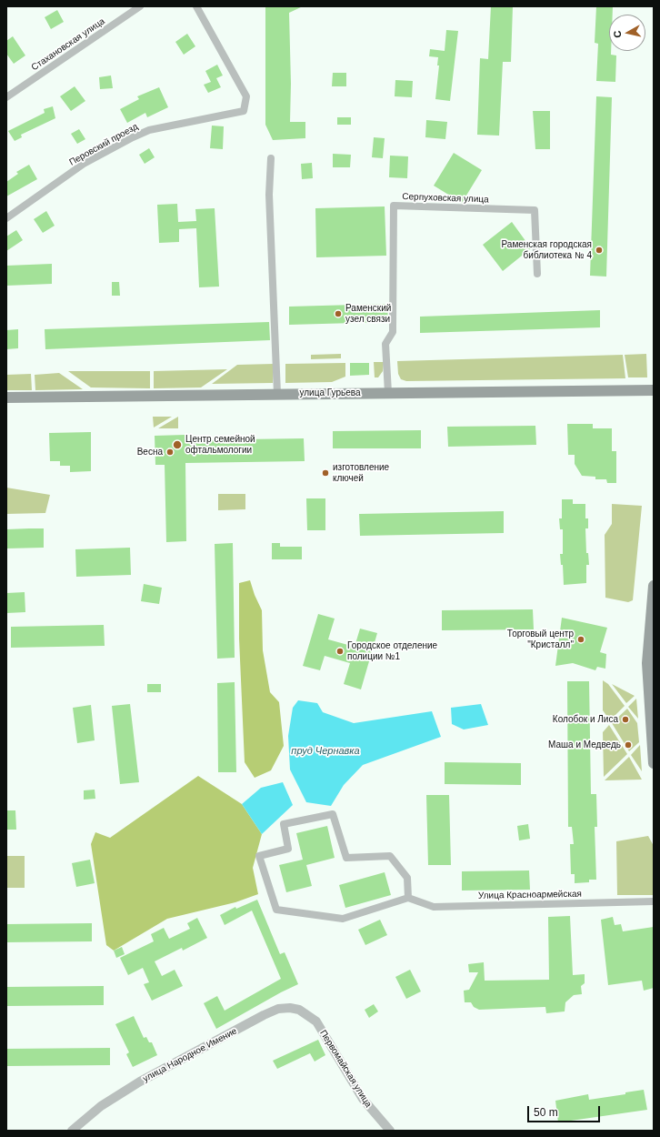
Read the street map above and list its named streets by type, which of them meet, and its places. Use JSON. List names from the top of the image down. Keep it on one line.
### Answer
{"streets":{"main road":["улица Гурьева"],"street":["Стахановская улица","Перовский проезд","Серпуховская улица","Улица Красноармейская","улица Народное Имение","Первомайская улица"]},"crossings":[["Серпуховская улица","улица Гурьева"],["улица Народное Имение","Первомайская улица"]],"water":["пруд Чернавка"],"places":["Раменская городская библиотека № 4","Раменский узел связи","Центр семейной офтальмологии","Весна","изготовление ключей","Торговый центр \"Кристалл\"","Городское отделение полиции №1","Колобок и Лиса","Маша и Медведь"],"scale_bar":"50 m","north":"left"}
